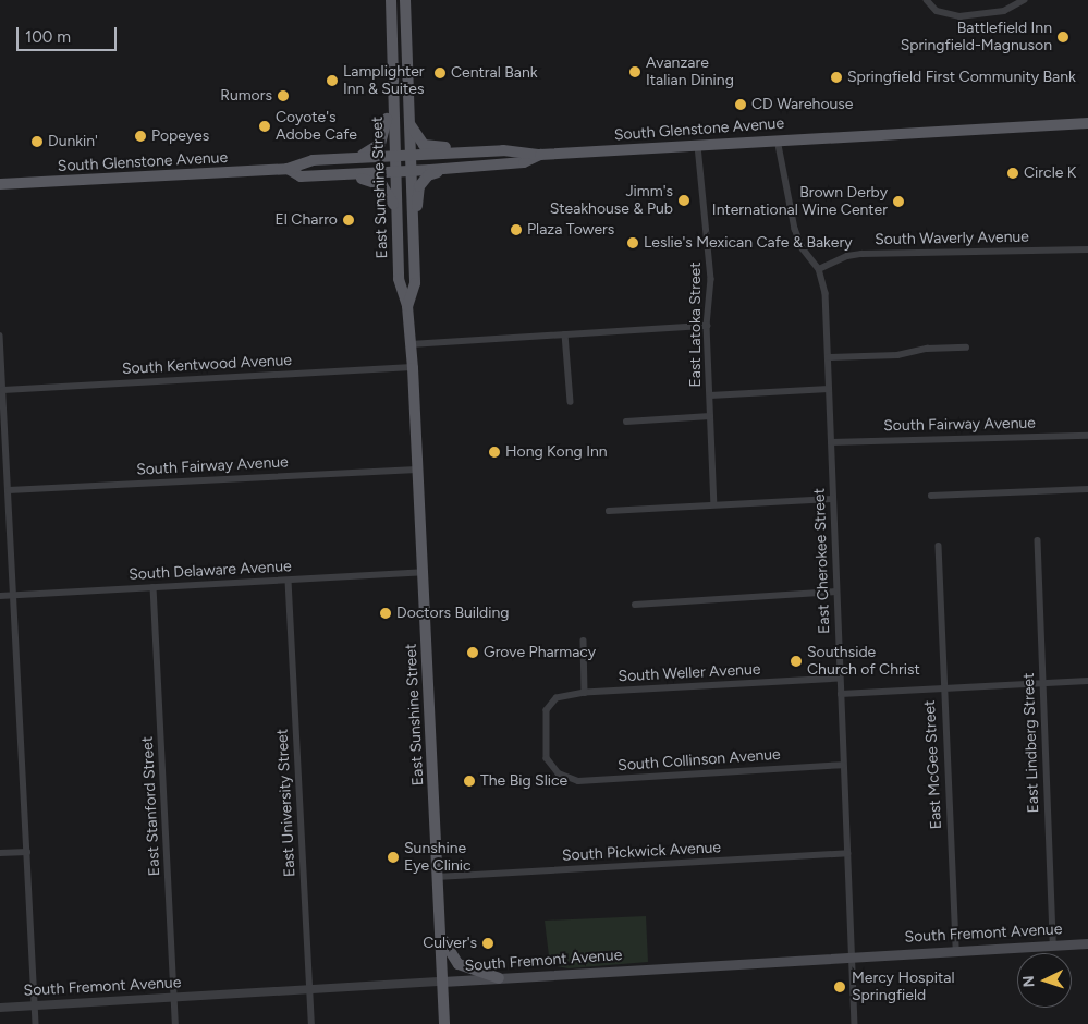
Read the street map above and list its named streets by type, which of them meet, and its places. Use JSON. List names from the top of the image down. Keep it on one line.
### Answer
{"streets":{"main road":["South Glenstone Avenue","East Sunshine Street","South Fremont Avenue"],"street":["South Waverly Avenue","East Latoka Street","South Kentwood Avenue","South Fairway Avenue","East Cherokee Street","South Delaware Avenue","South Weller Avenue","East Lindberg Street","South Collinson Avenue","East McGee Street","East University Street","East Stanford Street","South Pickwick Avenue"]},"crossings":[["South Glenstone Avenue","East Sunshine Street"],["South Glenstone Avenue","East Latoka Street"],["South Glenstone Avenue","East Cherokee Street"],["East Sunshine Street","South Kentwood Avenue"],["East Sunshine Street","South Fairway Avenue"],["East Sunshine Street","South Delaware Avenue"],["East Sunshine Street","South Pickwick Avenue"],["East Sunshine Street","South Fremont Avenue"],["South Waverly Avenue","East Cherokee Street"],["South Fairway Avenue","East Cherokee Street"],["East Cherokee Street","South Weller Avenue"],["East Cherokee Street","South Collinson Avenue"],["East Cherokee Street","South Pickwick Avenue"],["East Cherokee Street","South Fremont Avenue"],["South Delaware Avenue","East University Street"],["South Delaware Avenue","East Stanford Street"],["South Weller Avenue","South Collinson Avenue"],["East Lindberg Street","South Fremont Avenue"],["East McGee Street","South Fremont Avenue"],["East University Street","South Fremont Avenue"],["East Stanford Street","South Fremont Avenue"]],"places":["Battlefield Inn Springfield-Magnuson","Avanzare Italian Dining","Central Bank","Springfield First Community Bank","Lamplighter Inn & Suites","Rumors","CD Warehouse","Coyote's Adobe Cafe","Popeyes","Dunkin'","Circle K","Jimm's Steakhouse & Pub","Brown Derby International Wine Center","El Charro","Plaza Towers","Leslie's Mexican Cafe & Bakery","Hong Kong Inn","Doctors Building","Grove Pharmacy","Southside Church of Christ","The Big Slice","Sunshine Eye Clinic","Culver's","Mercy Hospital Springfield"],"scale_bar":"100 m","north":"left"}
